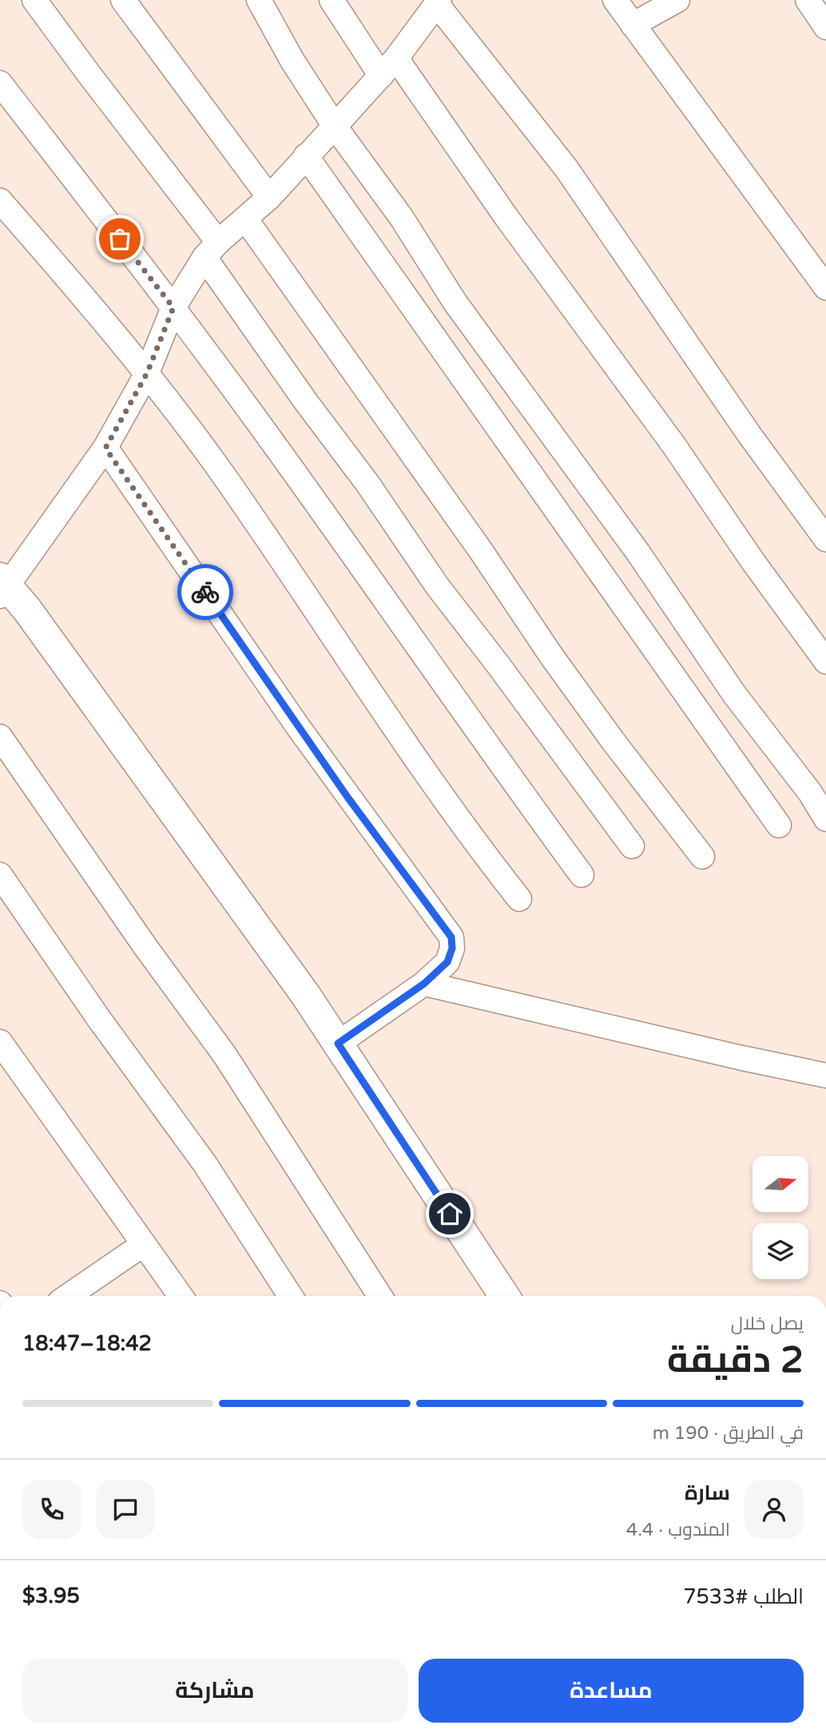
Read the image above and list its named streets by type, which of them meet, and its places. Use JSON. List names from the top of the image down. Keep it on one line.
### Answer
{"north":"right","page":{"heading":["2 دقيقة","يصل خلال","18:42–18:47"],"panel":["سارة","المندوب · 4.4","الطلب #7533","$3.95"],"bar":"في الطريق · 190 m","buttons":["مساعدة","مشاركة"]}}
